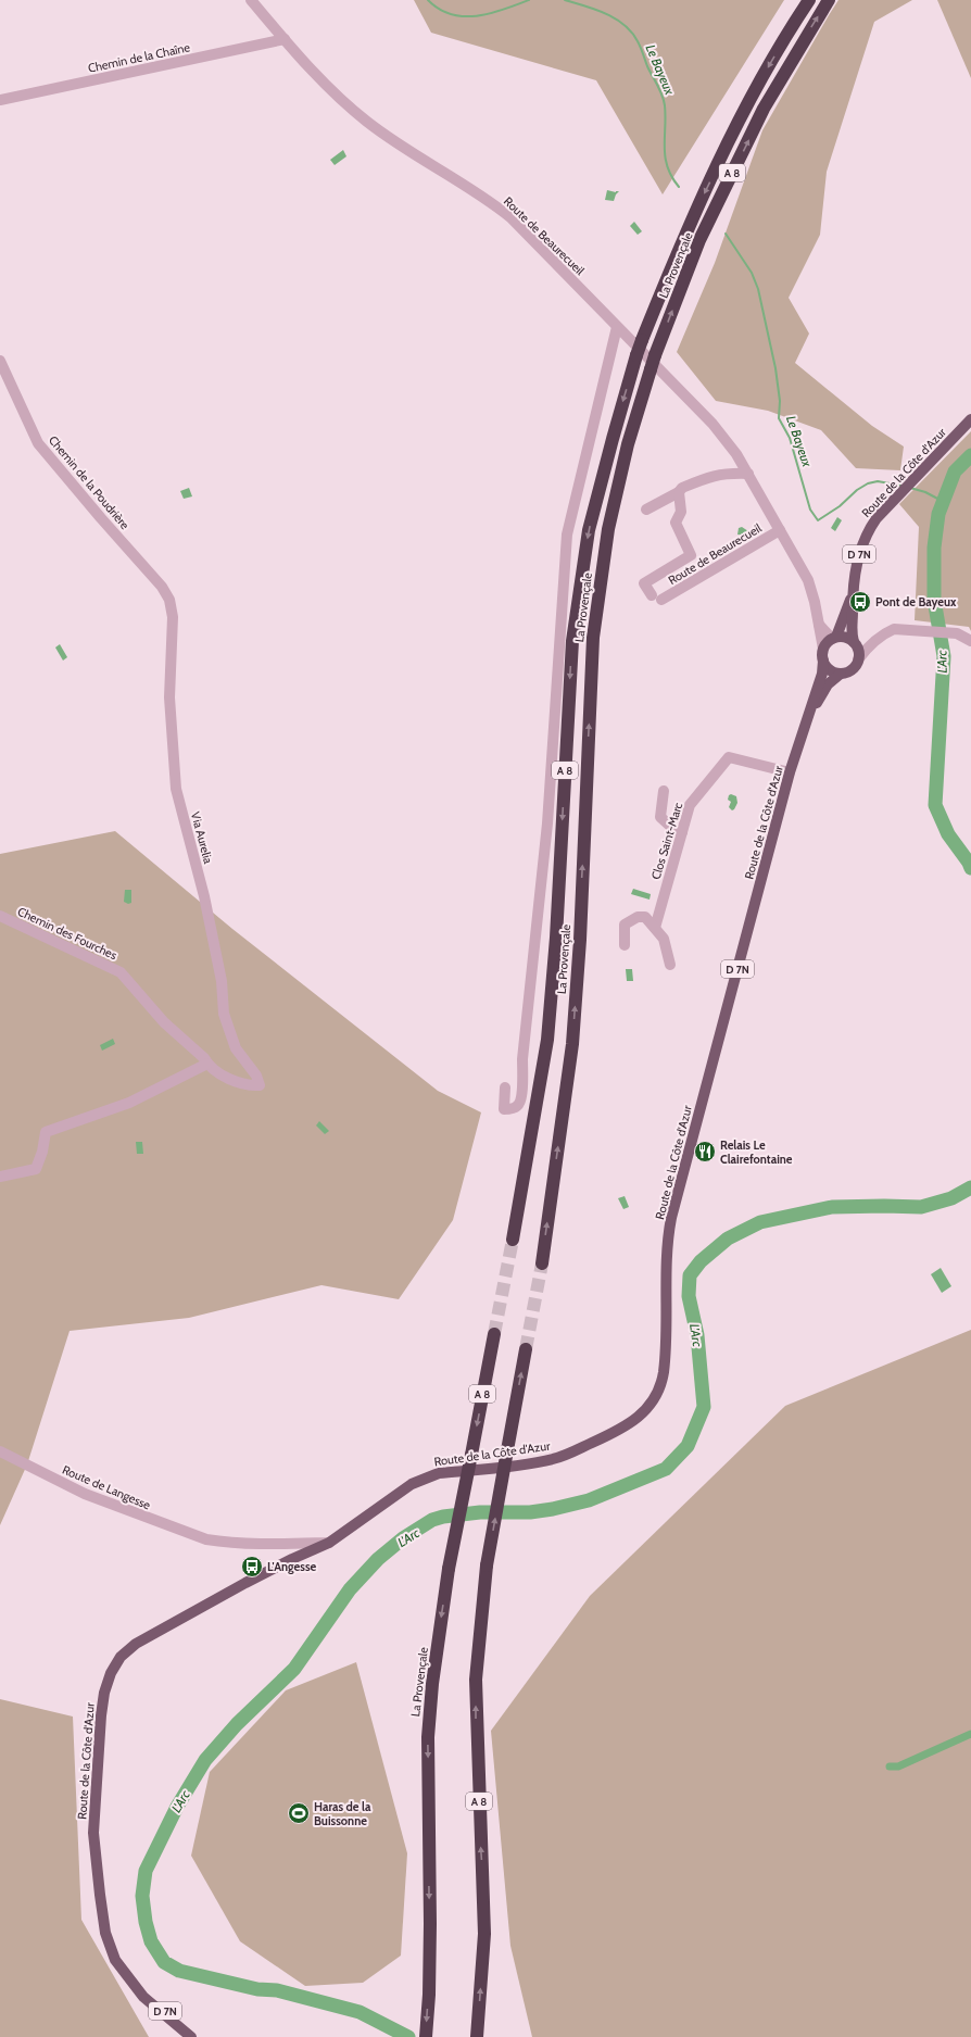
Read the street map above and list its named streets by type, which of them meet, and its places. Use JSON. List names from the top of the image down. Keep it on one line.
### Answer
{"streets":{"highway":["A 8","La Provençale"],"main road":["Route de la Côte d'Azur","D 7N"],"street":["Chemin de la Chaîne","Route de Beaurecueil","Chemin de la Poudrière","Via Aurelia","Clos Saint-Marc","Chemin des Fourches","Route de Langesse"]},"crossings":[["Chemin de la Chaîne","Route de Beaurecueil"],["Route de Beaurecueil","Route de la Côte d'Azur"],["Route de la Côte d'Azur","D 7N"],["Route de la Côte d'Azur","Clos Saint-Marc"],["Route de la Côte d'Azur","Route de Langesse"],["Chemin de la Poudrière","Via Aurelia"],["Via Aurelia","Chemin des Fourches"]],"water":["Le Bayeux","L'Arc"],"places":{"bus stop":["Pont de Bayeux","L'Angesse"],"restaurant":["Relais Le Clairefontaine"],"sports":["Haras de la Buissonne"]}}
